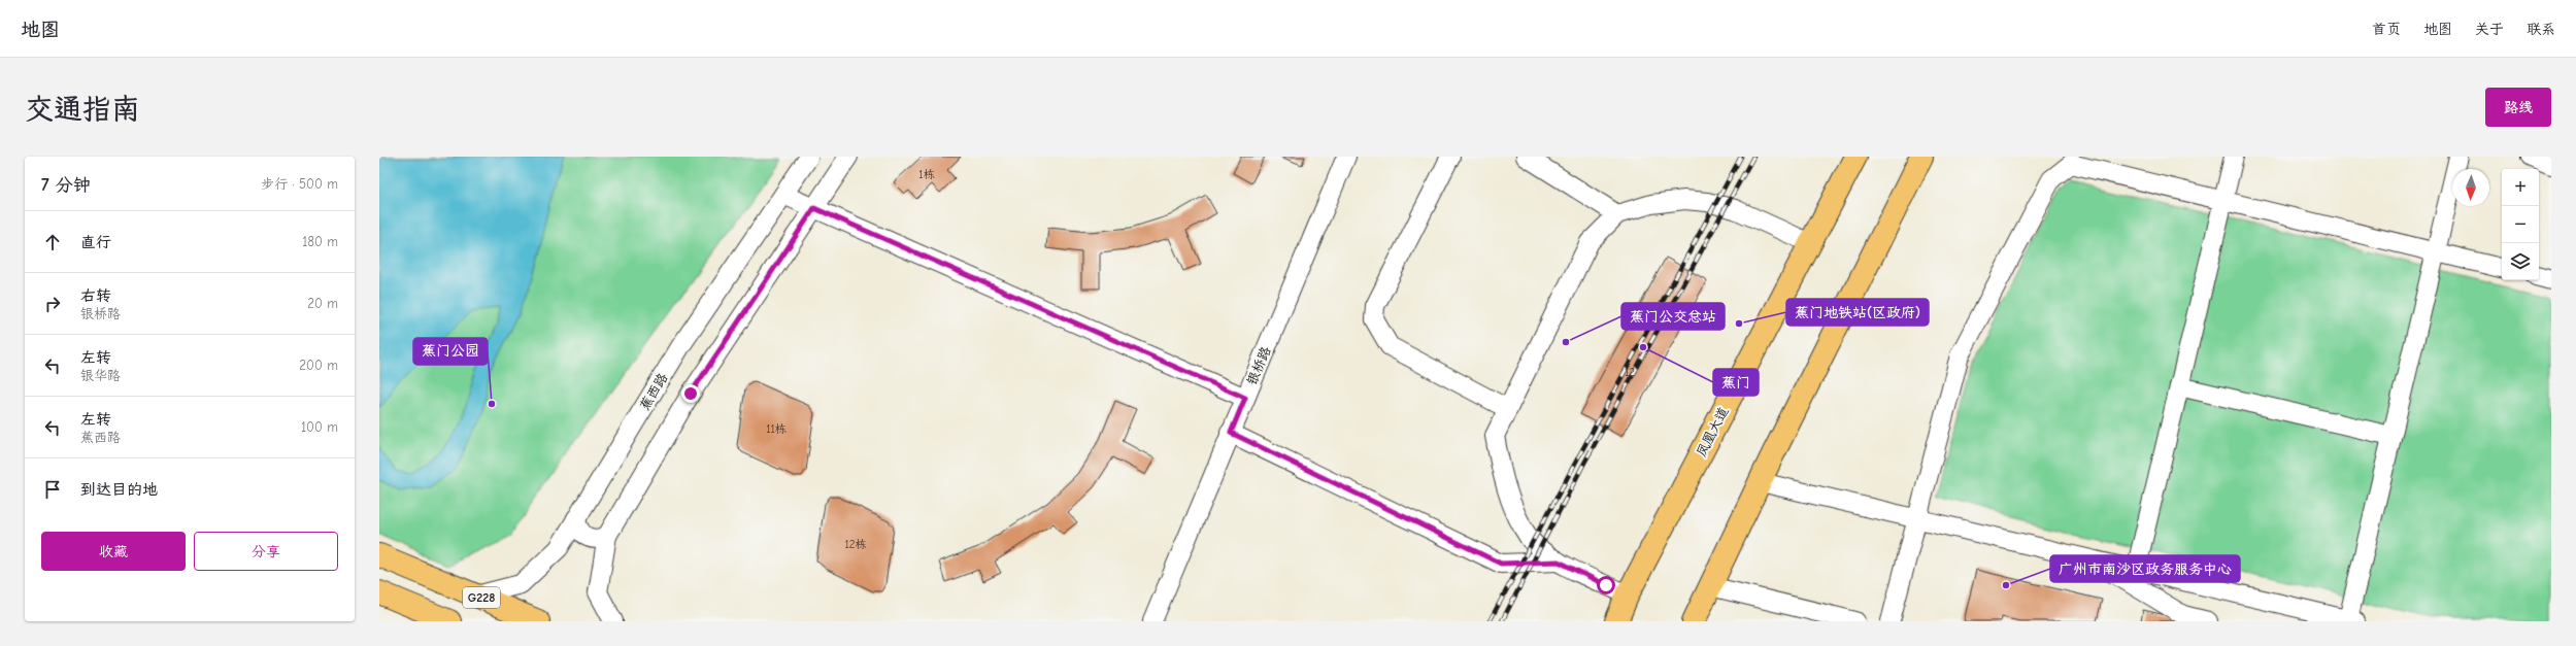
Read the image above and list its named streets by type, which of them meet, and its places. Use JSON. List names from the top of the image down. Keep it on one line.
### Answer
{"streets":{"main road":["凤凰大道","G228"],"street":["银桥路","蕉西路"]},"crossings":[["蕉西路","G228"]],"places":["蕉门地铁站(区政府)","蕉门公交总站","蕉门","蕉门公园","广州市南沙区政务服务中心"],"house_numbers":["1栋","12","11栋","12栋"],"north":"bottom","page":{"header":"地图","nav":["首页","地图","关于","联系"],"buttons":["路线",["收藏","分享"]],"title":"交通指南","heading":["7 分钟","步行 · 500 m"],"map_buttons":["+","−"],"list":[["直行","180 m"],["右转","银桥路","20 m"],["左转","银华路","200 m"],["左转","蕉西路","100 m"],"到达目的地"]}}
